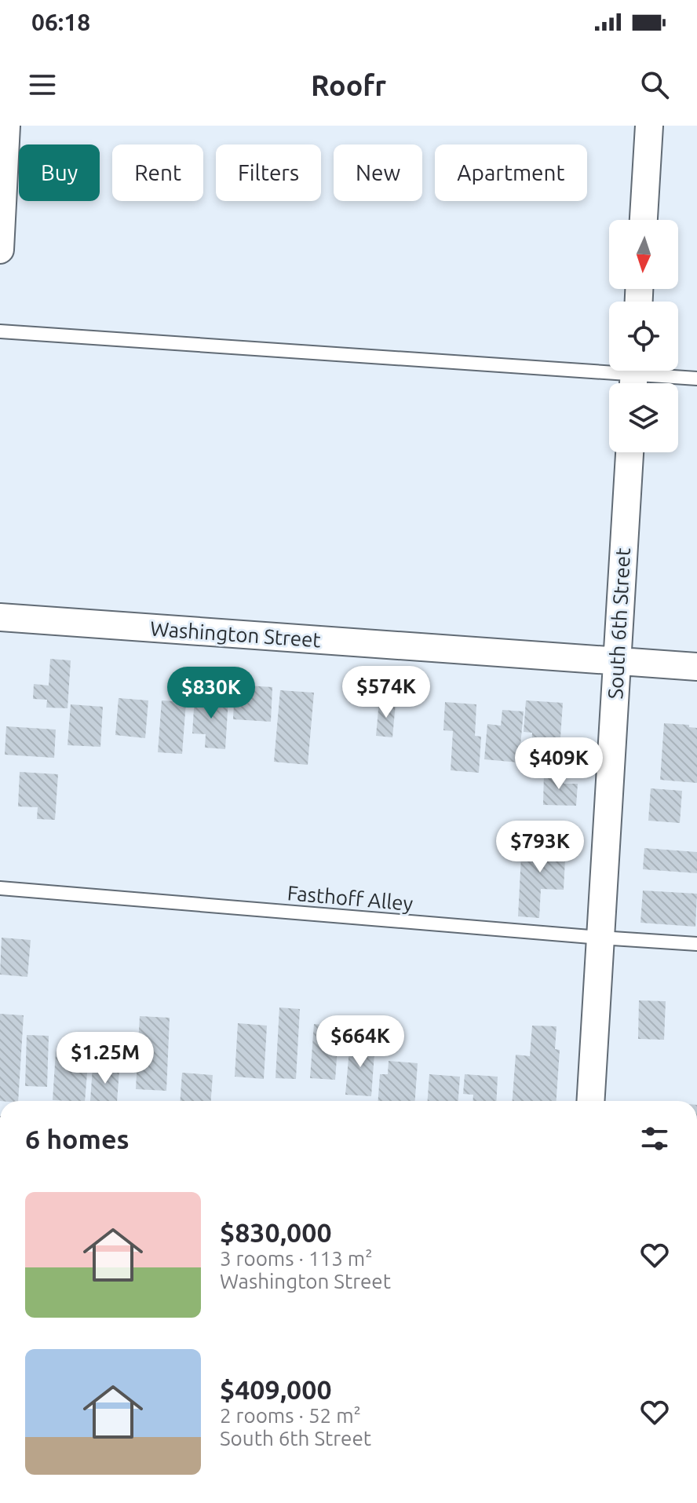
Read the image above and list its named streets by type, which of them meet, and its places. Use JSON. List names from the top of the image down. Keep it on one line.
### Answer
{"streets":{"street":["South 6th Street","Washington Street"],"lane":["Fasthoff Alley"]},"crossings":[["South 6th Street","Washington Street"],["South 6th Street","Fasthoff Alley"]],"north":"bottom","page":{"status":"06:18","header":"Roofr","chip":["Buy","Rent","Filters","New","Apartment"],"price":["$574K","$830K","$409K","$793K","$664K","$1.25M"],"heading":"6 homes","list":[{"name":"$830,000","note":"3 rooms · 113 m² · Washington Street"},{"name":"$409,000","note":"2 rooms · 52 m² · South 6th Street"}]}}
